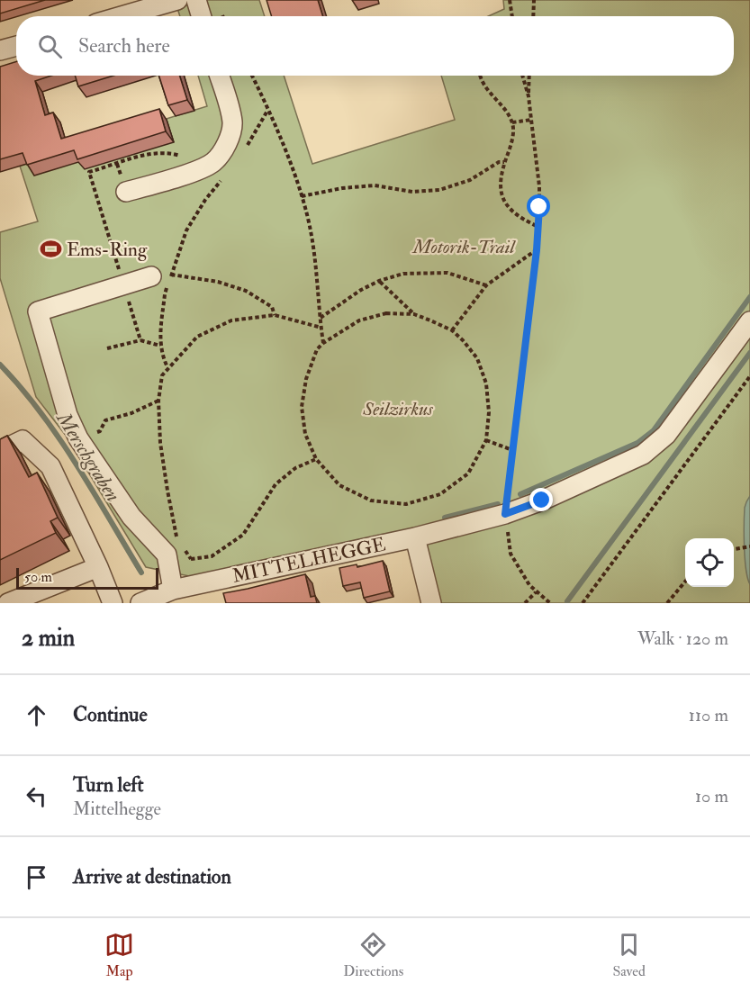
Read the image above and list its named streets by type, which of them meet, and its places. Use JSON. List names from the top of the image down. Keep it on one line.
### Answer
{"streets":{"street":["MITTELHEGGE"]},"water":["Merschgraben"],"parks":["Motorik-Trail","Seilzirkus"],"places":{"sports":["Ems-Ring"]},"scale_bar":"50 m","page":{"search":"Search here","scale":"50 m","heading":["2 min","Walk · 120 m"],"list":[["Continue","110 m"],["Turn left","Mittelhegge","10 m"],"Arrive at destination"],"nav":["Map","Directions","Saved"]}}
